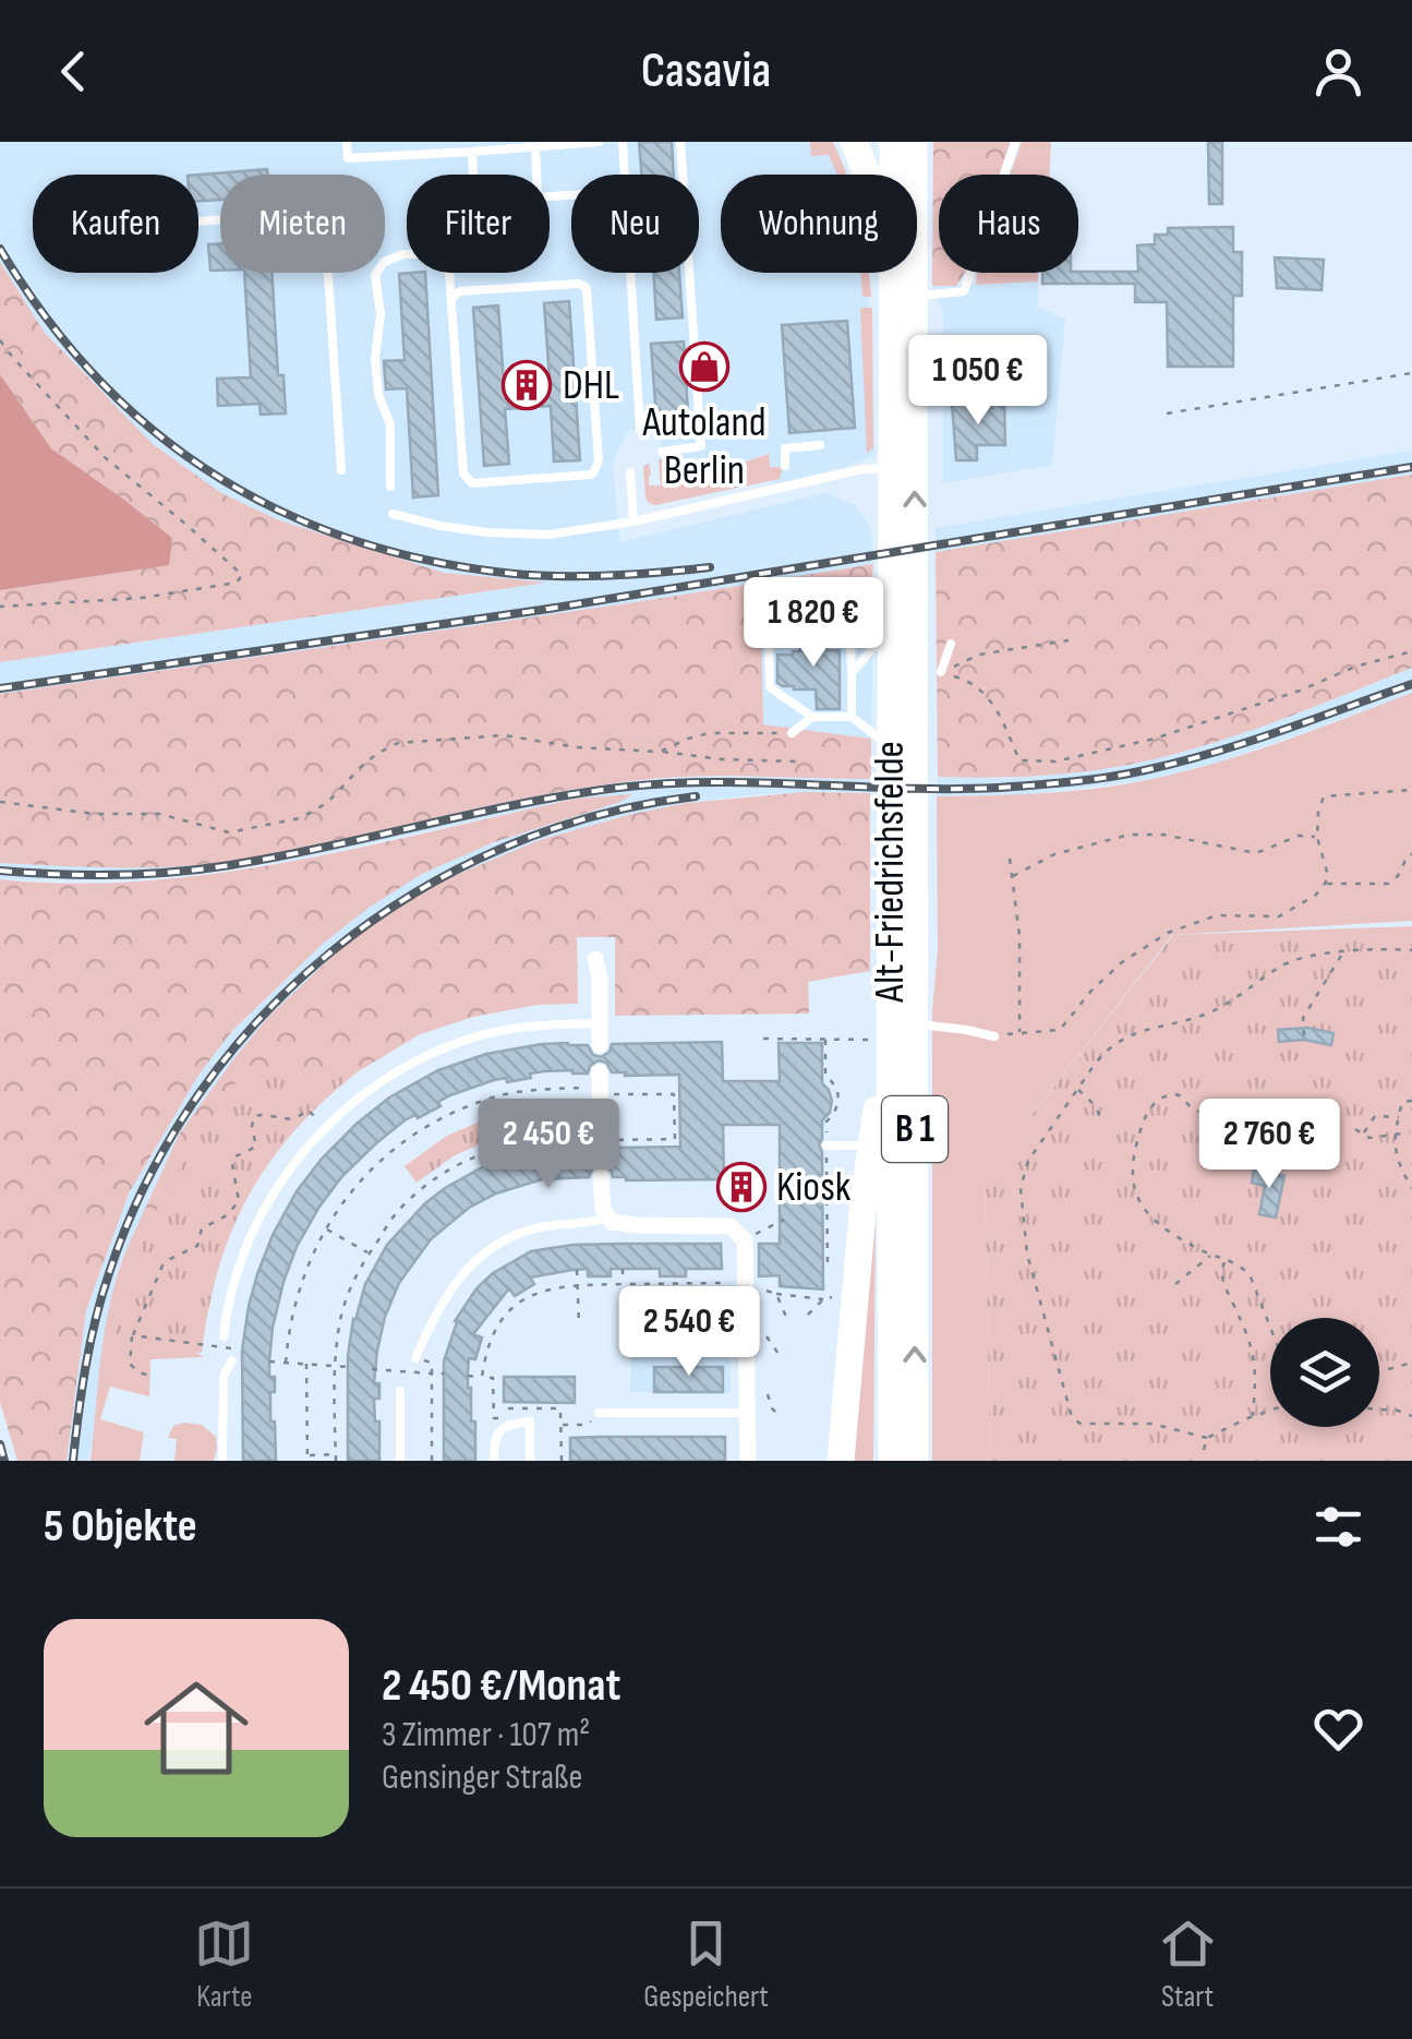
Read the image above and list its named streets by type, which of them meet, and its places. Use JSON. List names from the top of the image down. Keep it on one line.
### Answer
{"streets":{"main road":["Alt-Friedrichsfelde","B 1"]},"crossings":[["Alt-Friedrichsfelde","B 1"]],"places":{"shop":["Autoland Berlin"],"building":["DHL","Kiosk"]},"page":{"header":"Casavia","chip":["Kaufen","Mieten","Filter","Neu","Wohnung","Haus"],"price":["1 050 €","1 820 €","2 450 €","2 760 €","2 540 €"],"heading":"5 Objekte","list":[{"name":"2 450 €/Monat","note":"3 Zimmer · 107 m² · Gensinger Straße"}],"tabs":["Karte","Gespeichert","Start"]}}
